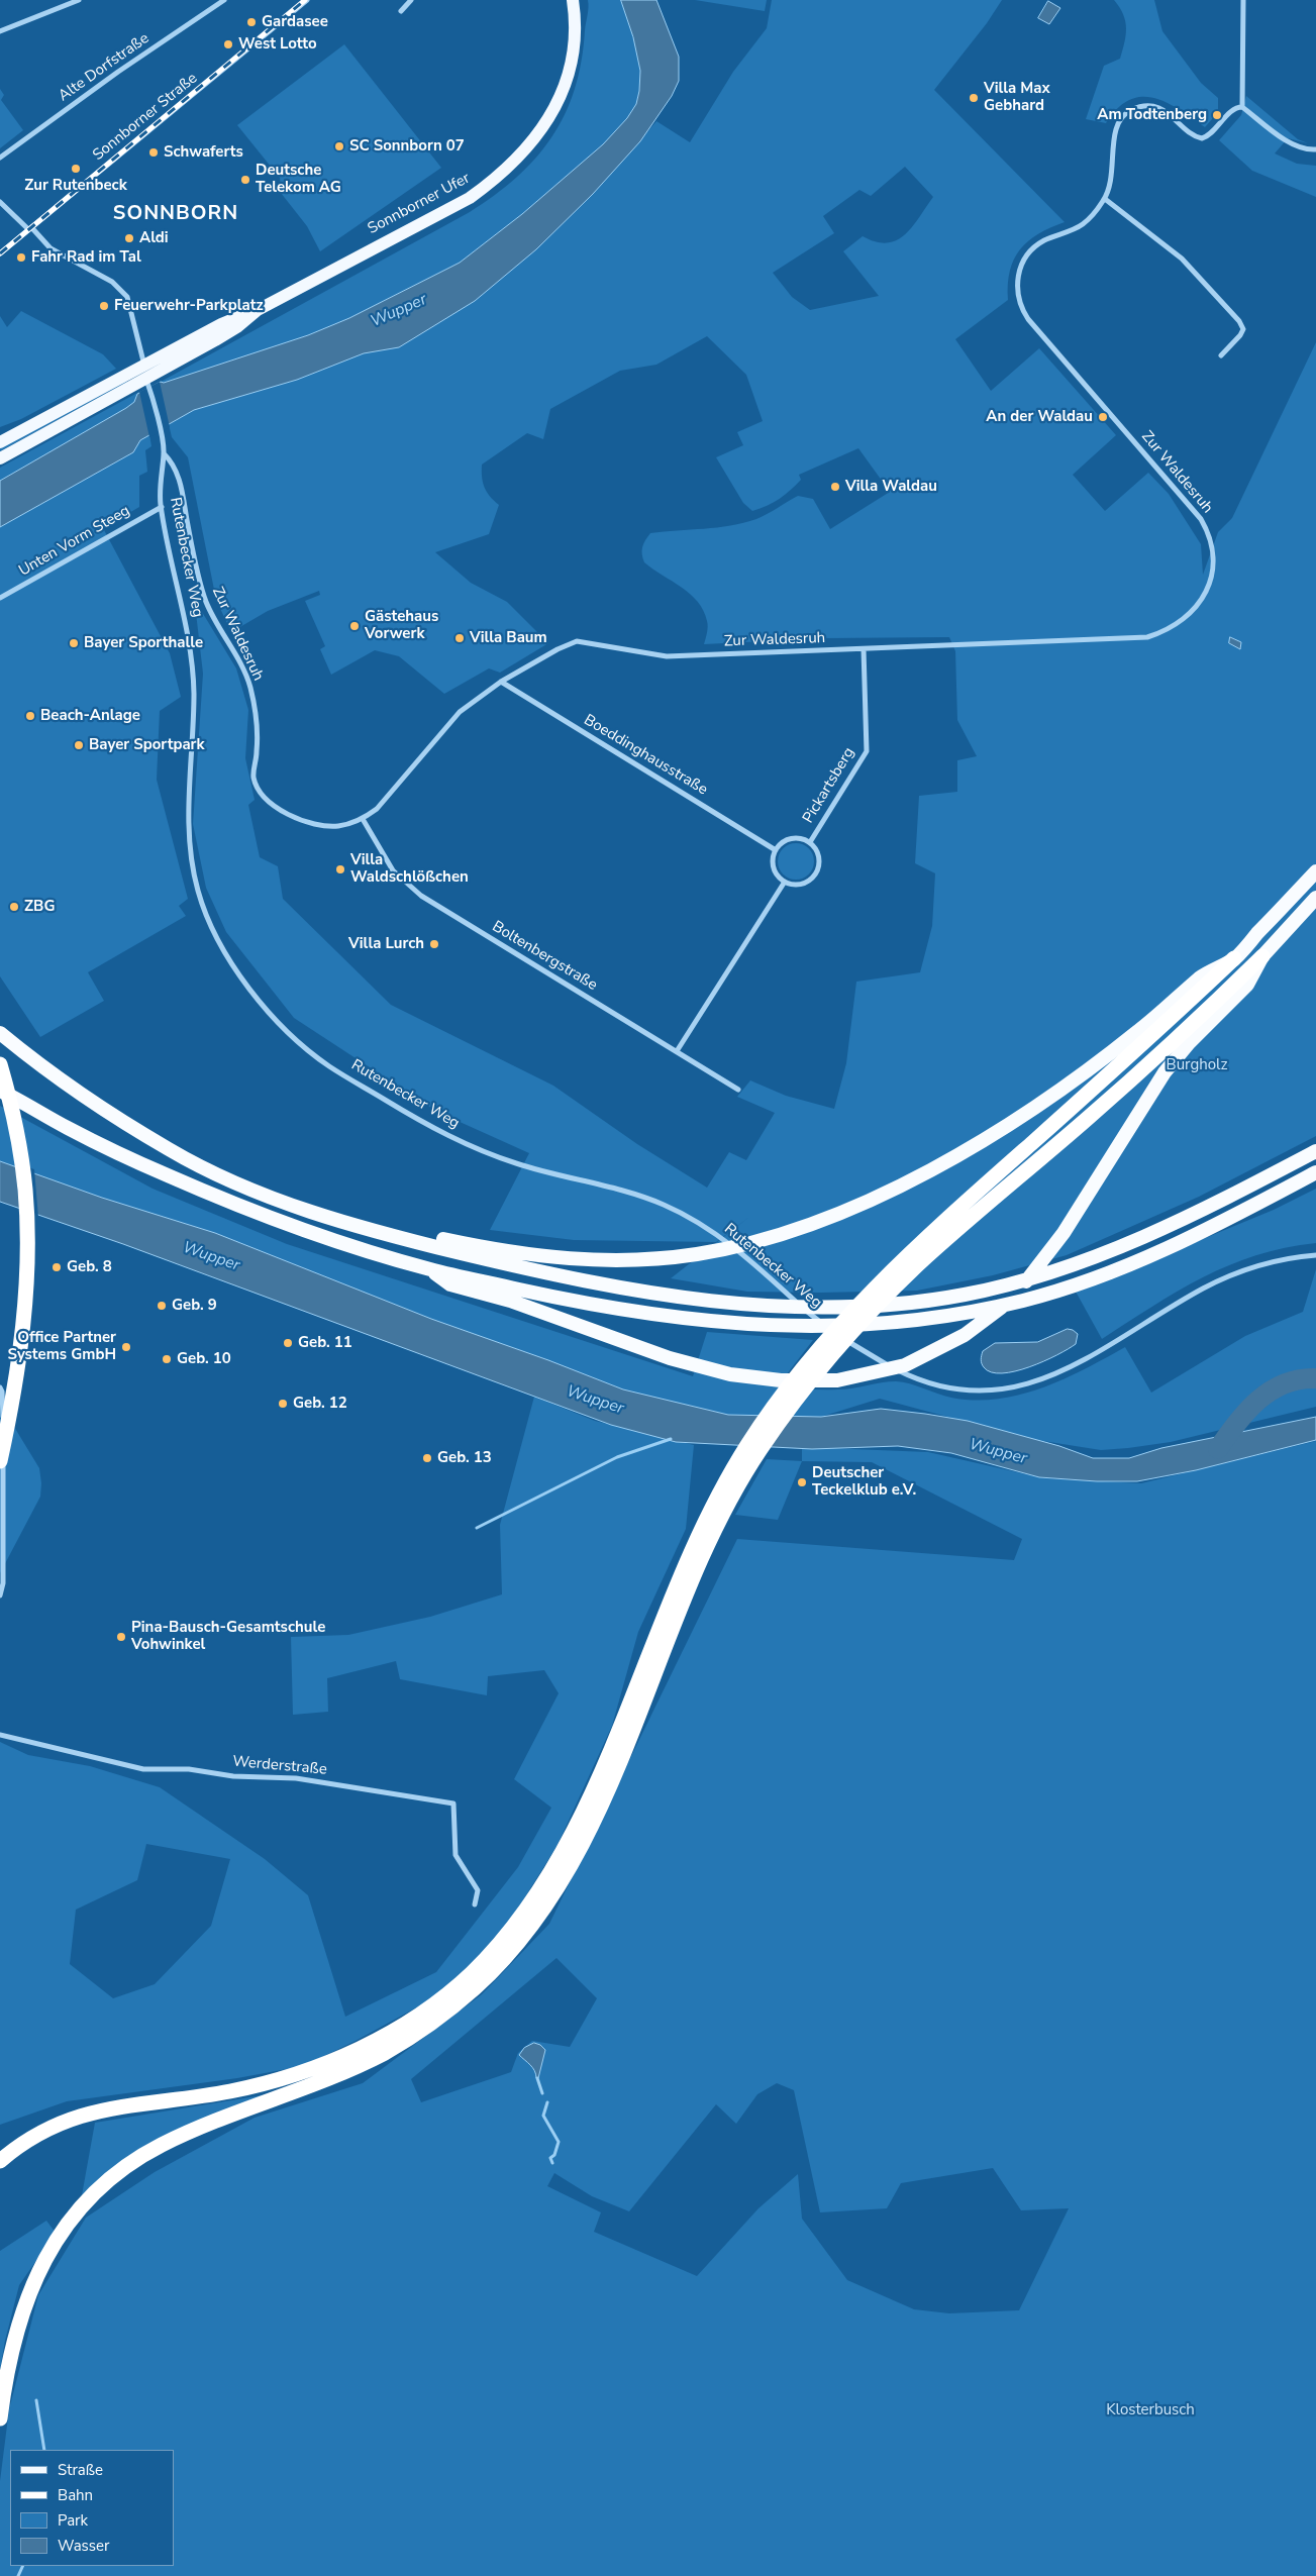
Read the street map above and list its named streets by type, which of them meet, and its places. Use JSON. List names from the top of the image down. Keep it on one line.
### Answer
{"streets":{"main road":["Sonnborner Ufer"],"street":["Alte Dorfstraße","Sonnborner Straße","Zur Waldesruh","Unten Vorm Steeg","Rutenbecker Weg","Boeddinghausstraße","Pickartsberg","Boltenbergstraße","Werderstraße"]},"crossings":[["Sonnborner Straße","Rutenbecker Weg"],["Sonnborner Ufer","Rutenbecker Weg"],["Zur Waldesruh","Rutenbecker Weg"],["Zur Waldesruh","Boeddinghausstraße"],["Zur Waldesruh","Pickartsberg"],["Zur Waldesruh","Boltenbergstraße"],["Unten Vorm Steeg","Rutenbecker Weg"],["Boeddinghausstraße","Pickartsberg"]],"districts":["SONNBORN"],"water":["Wupper"],"parks":["Burgholz","Klosterbusch"],"places":["Gardasee","West Lotto","Villa Max Gebhard","Am Todtenberg","SC Sonnborn 07","Schwaferts","Zur Rutenbeck","Deutsche Telekom AG","Aldi","Fahr Rad im Tal","Feuerwehr-Parkplatz","An der Waldau","Villa Waldau","Gästehaus Vorwerk","Villa Baum","Bayer Sporthalle","Beach-Anlage","Bayer Sportpark","Villa Waldschlößchen","ZBG","Villa Lurch","Geb. 8","Geb. 9","Geb. 11","Office Partner Systems GmbH","Geb. 10","Geb. 12","Geb. 13","Deutscher Teckelklub e.V.","Pina-Bausch-Gesamtschule Vohwinkel"],"legend":["Straße","Bahn","Park","Wasser"]}
